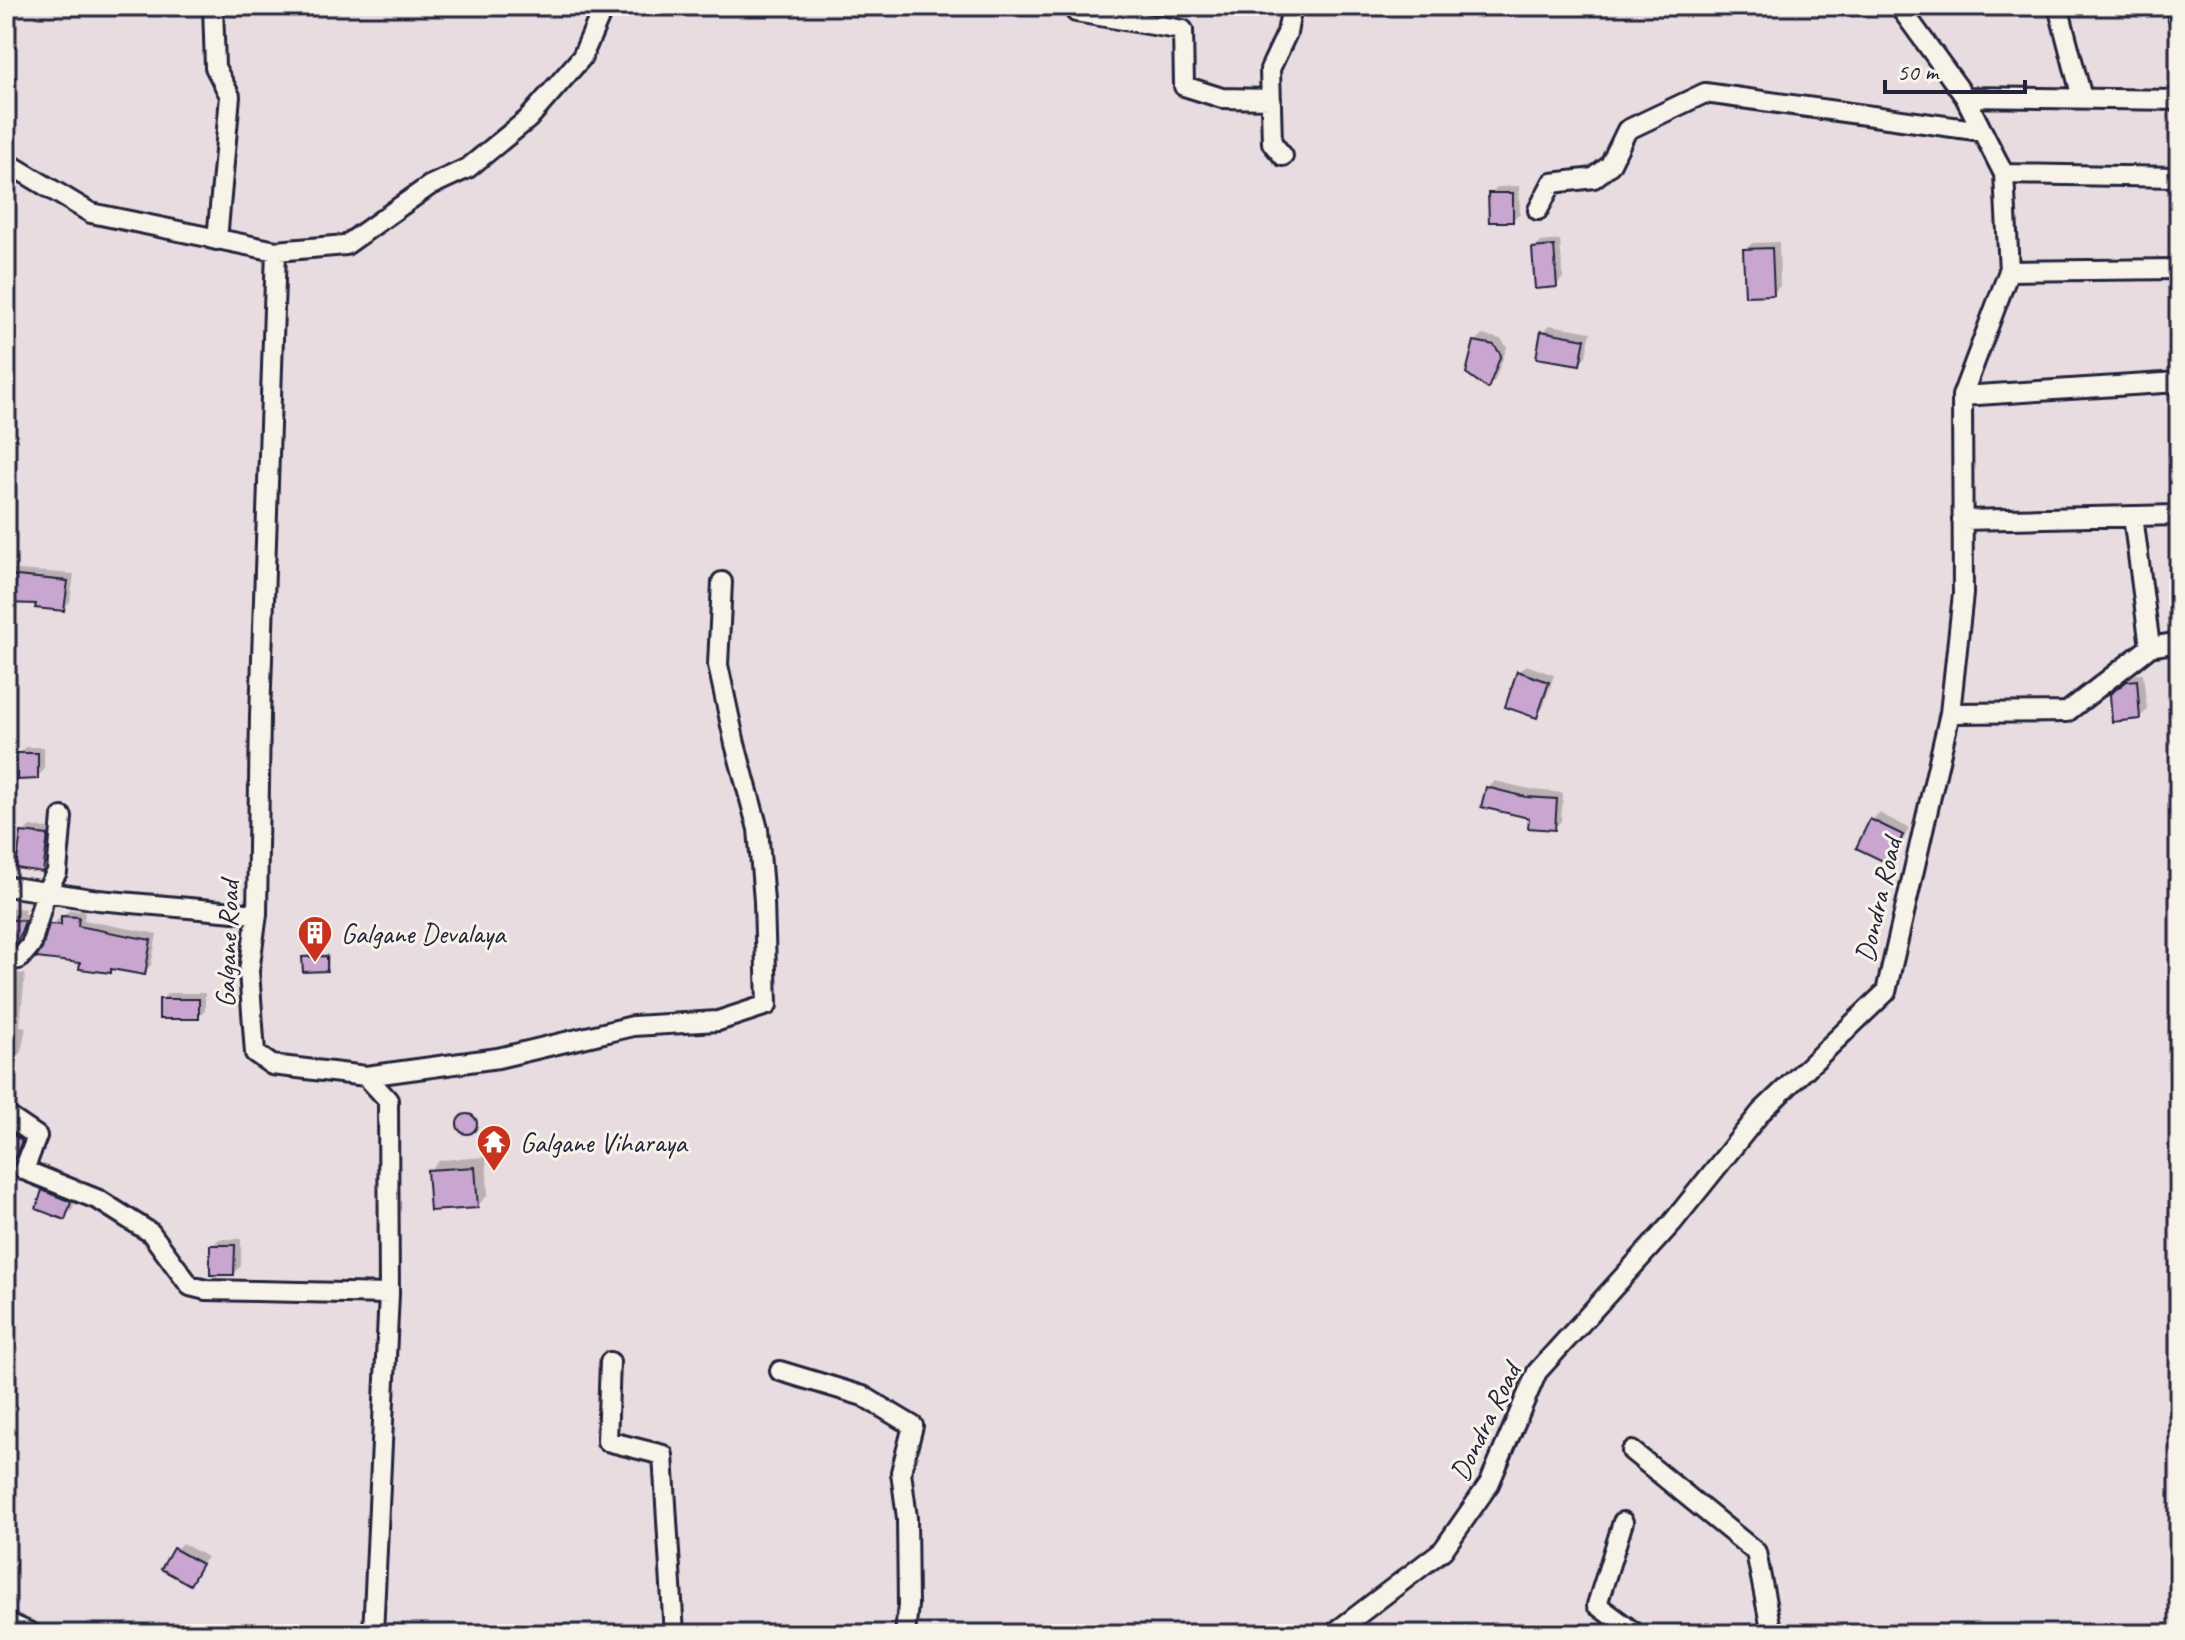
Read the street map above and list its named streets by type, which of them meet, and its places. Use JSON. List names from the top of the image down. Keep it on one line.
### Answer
{"streets":{"street":["Dondra Road","Galgane Road"]},"places":{"building":["Galgane Devalaya"],"temple":["Galgane Viharaya"]},"scale_bar":"50 m"}
